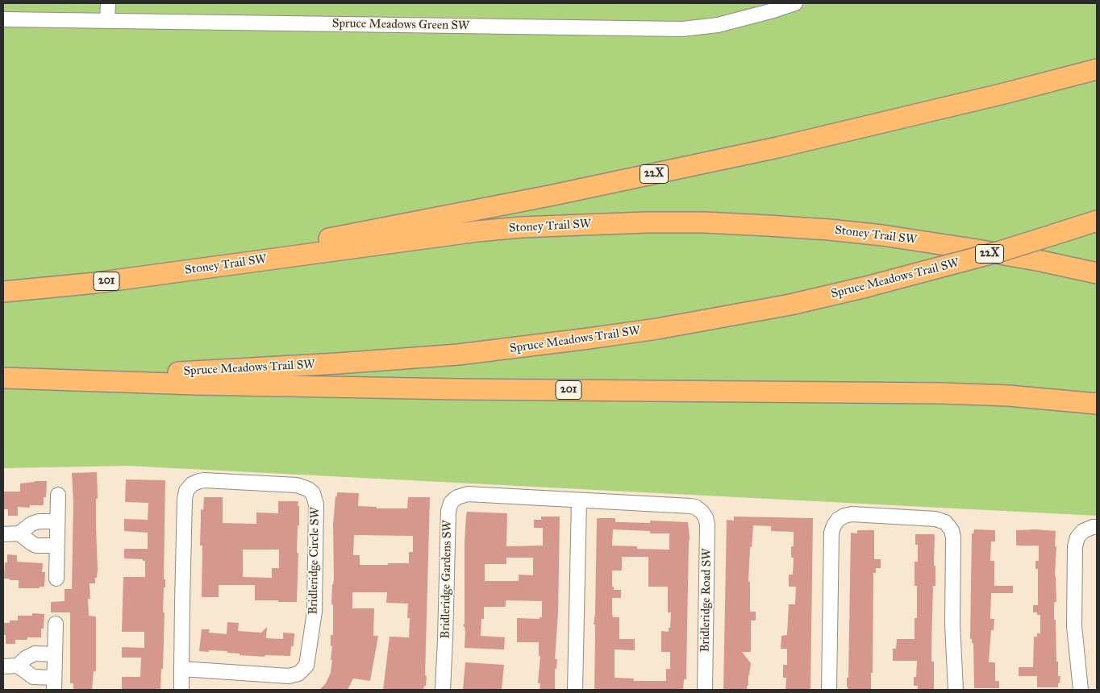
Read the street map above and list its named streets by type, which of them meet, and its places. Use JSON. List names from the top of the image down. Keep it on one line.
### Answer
{"streets":{"highway":["22X","Stoney Trail SW","Spruce Meadows Trail SW","201"],"street":["Spruce Meadows Green SW","Bridleridge Circle SW","Bridleridge Gardens SW","Bridleridge Road SW"]},"crossings":[["22X","Stoney Trail SW"],["Spruce Meadows Trail SW","201"],["Bridleridge Gardens SW","Bridleridge Road SW"]]}
